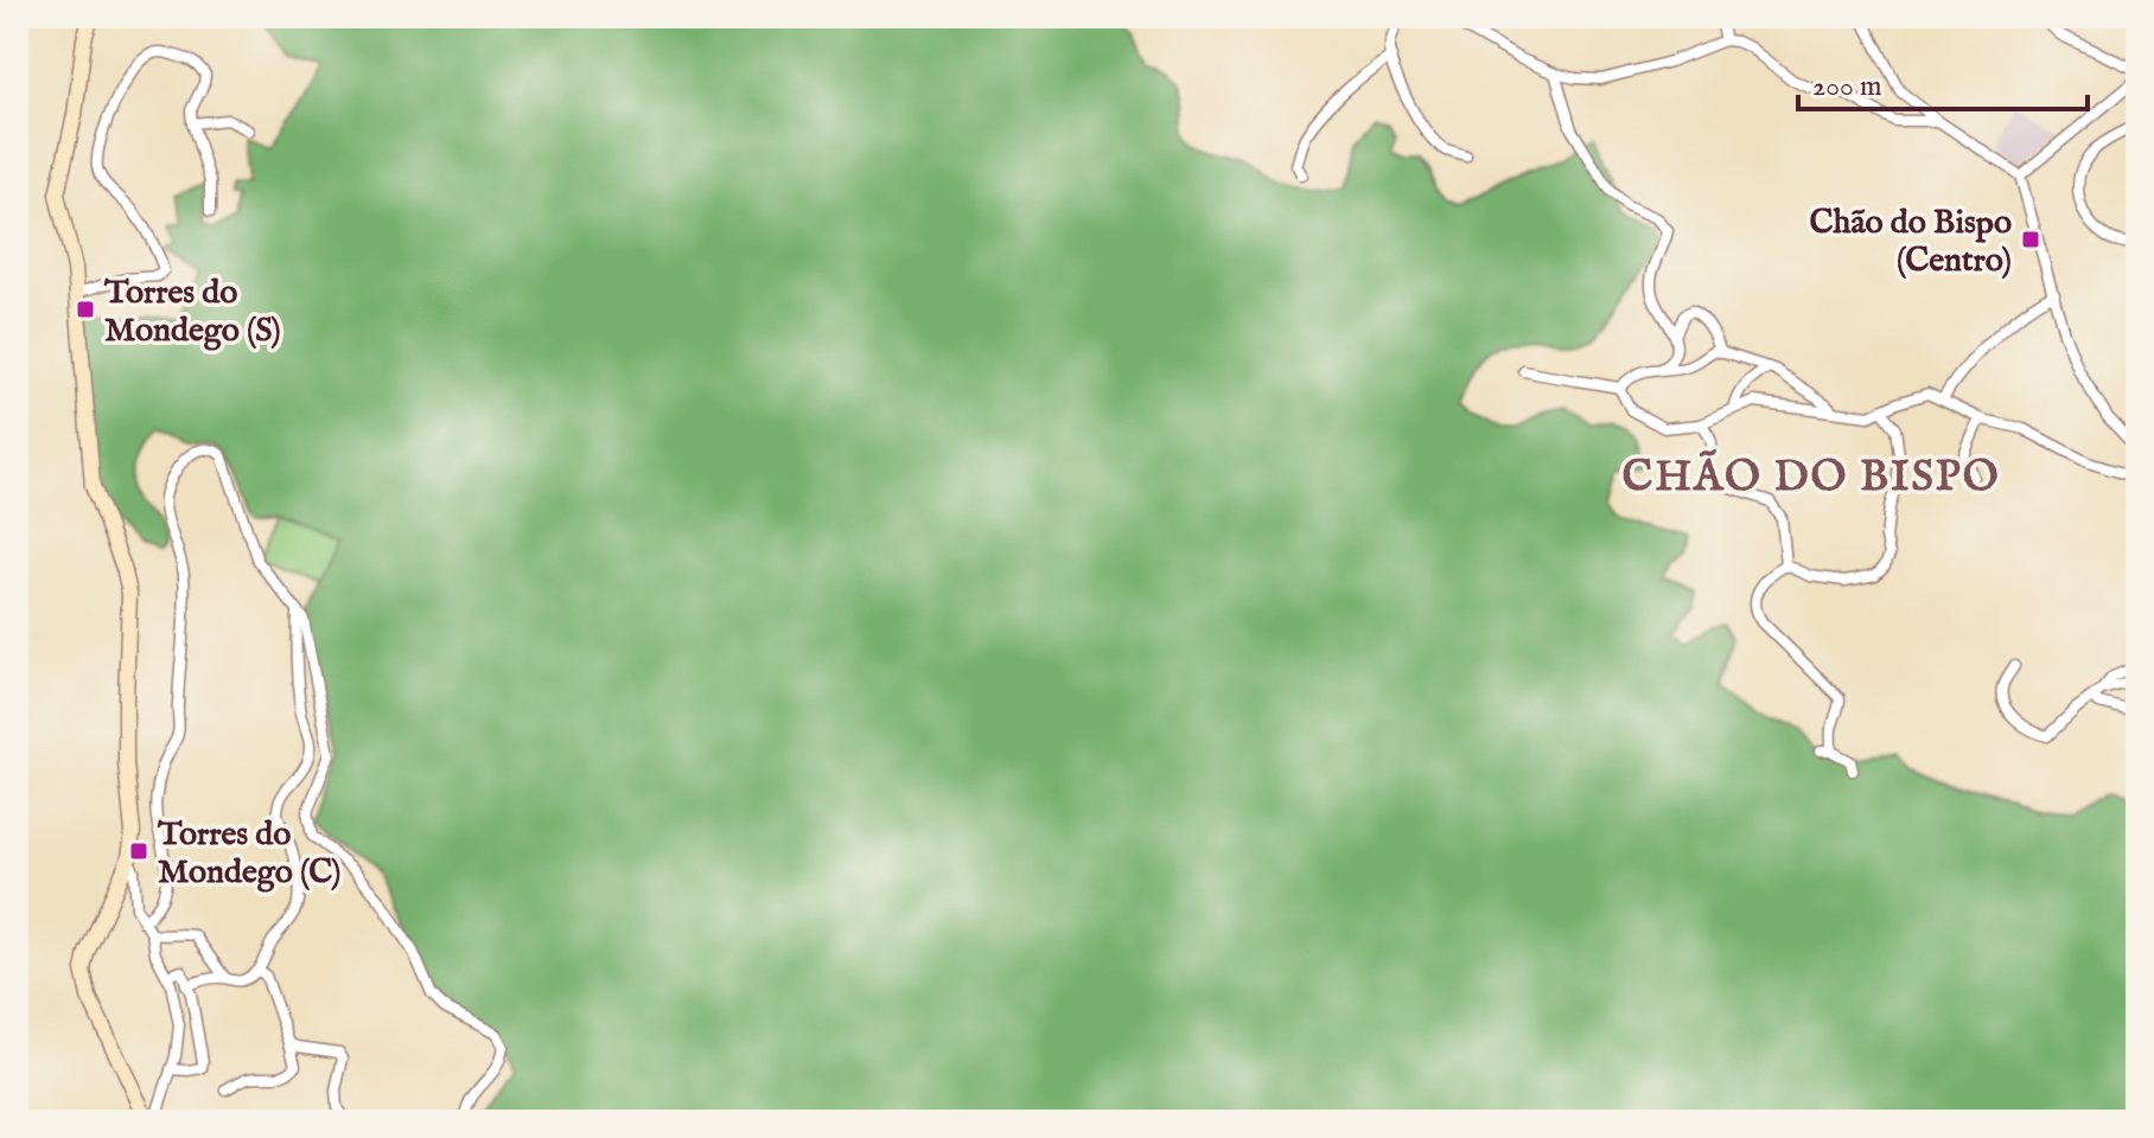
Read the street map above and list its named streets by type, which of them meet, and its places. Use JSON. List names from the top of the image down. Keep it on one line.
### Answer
{"districts":["CHÃO DO BISPO"],"places":{"transit":["Chão do Bispo (Centro)","Torres do Mondego (S)","Torres do Mondego (C)"]},"scale_bar":"200 m"}
